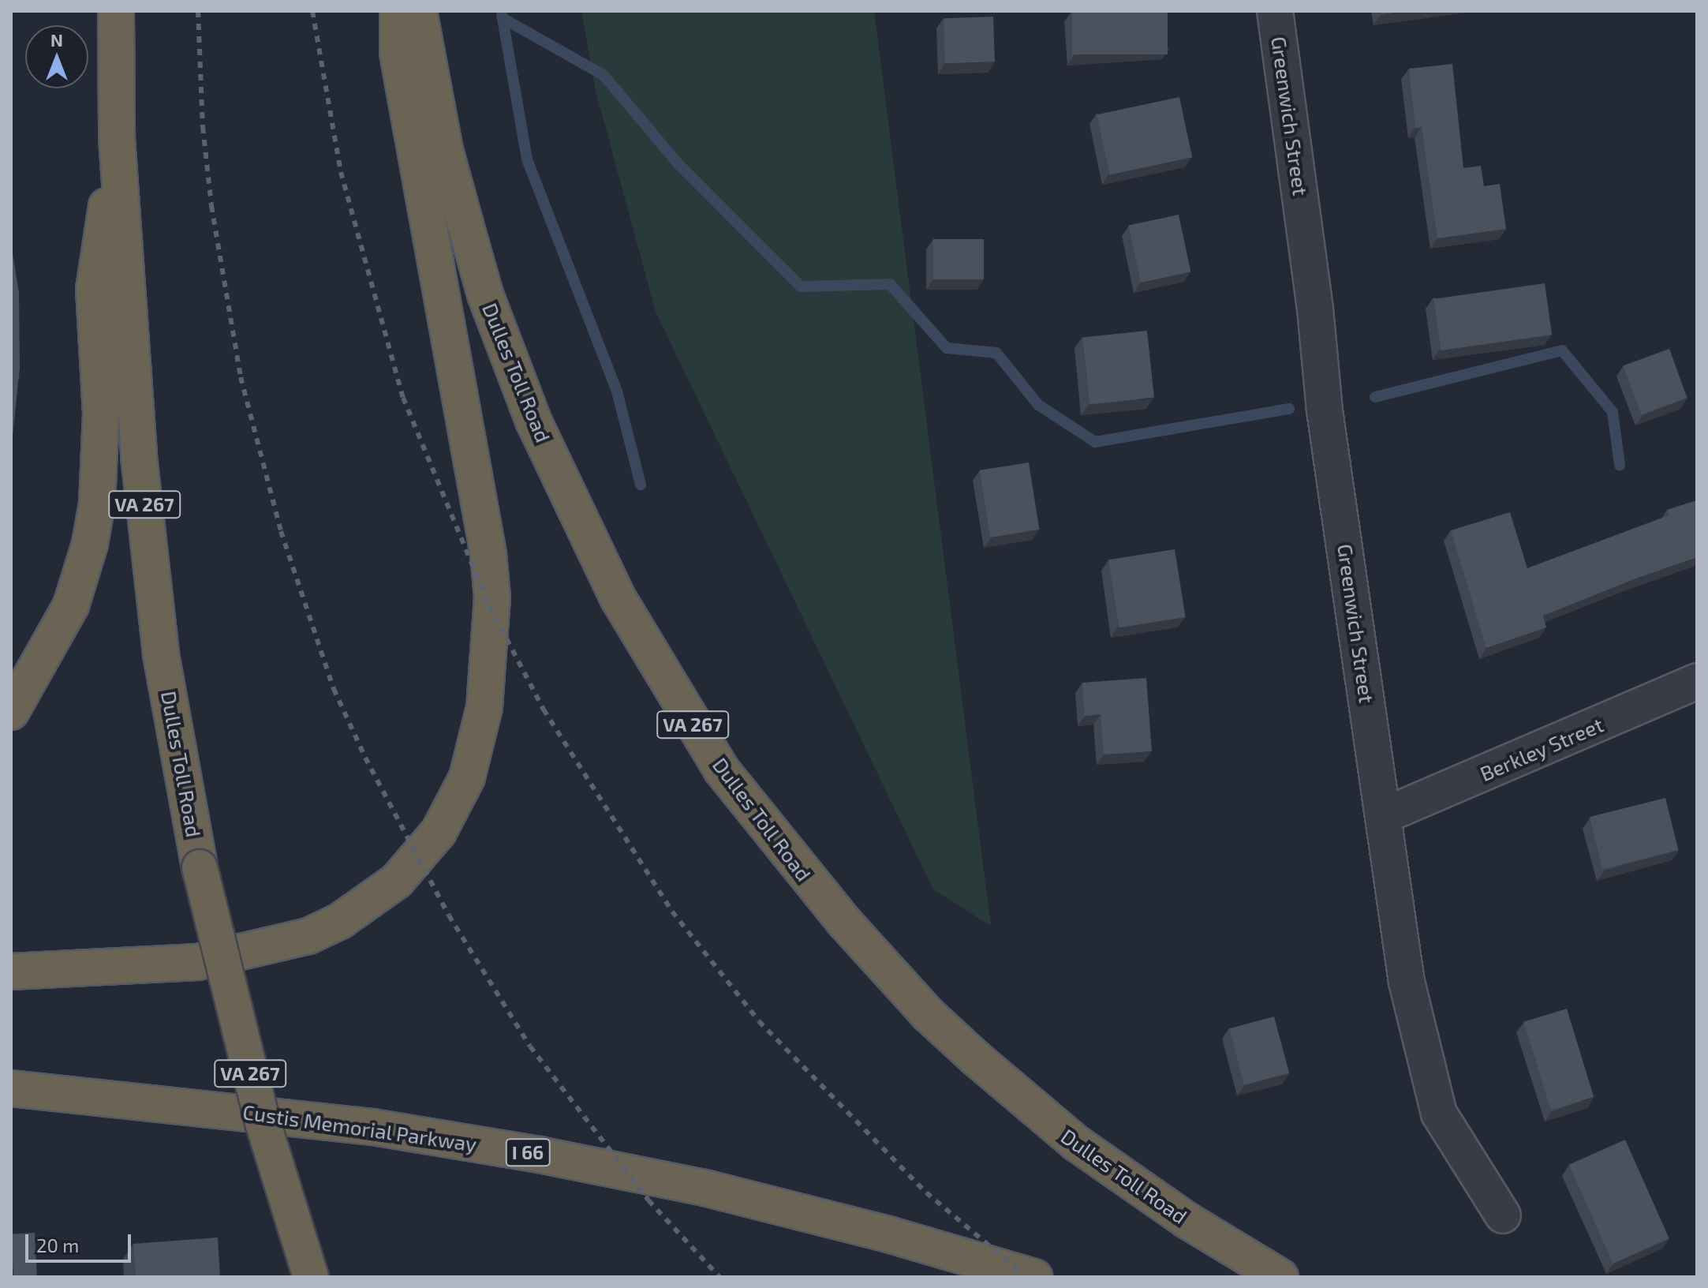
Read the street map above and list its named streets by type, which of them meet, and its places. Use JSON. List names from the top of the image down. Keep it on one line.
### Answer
{"streets":{"highway":["Dulles Toll Road","VA 267","Custis Memorial Parkway","I 66"],"street":["Greenwich Street","Berkley Street"]},"crossings":[["Greenwich Street","Berkley Street"]],"scale_bar":"20 m","north":"top"}
